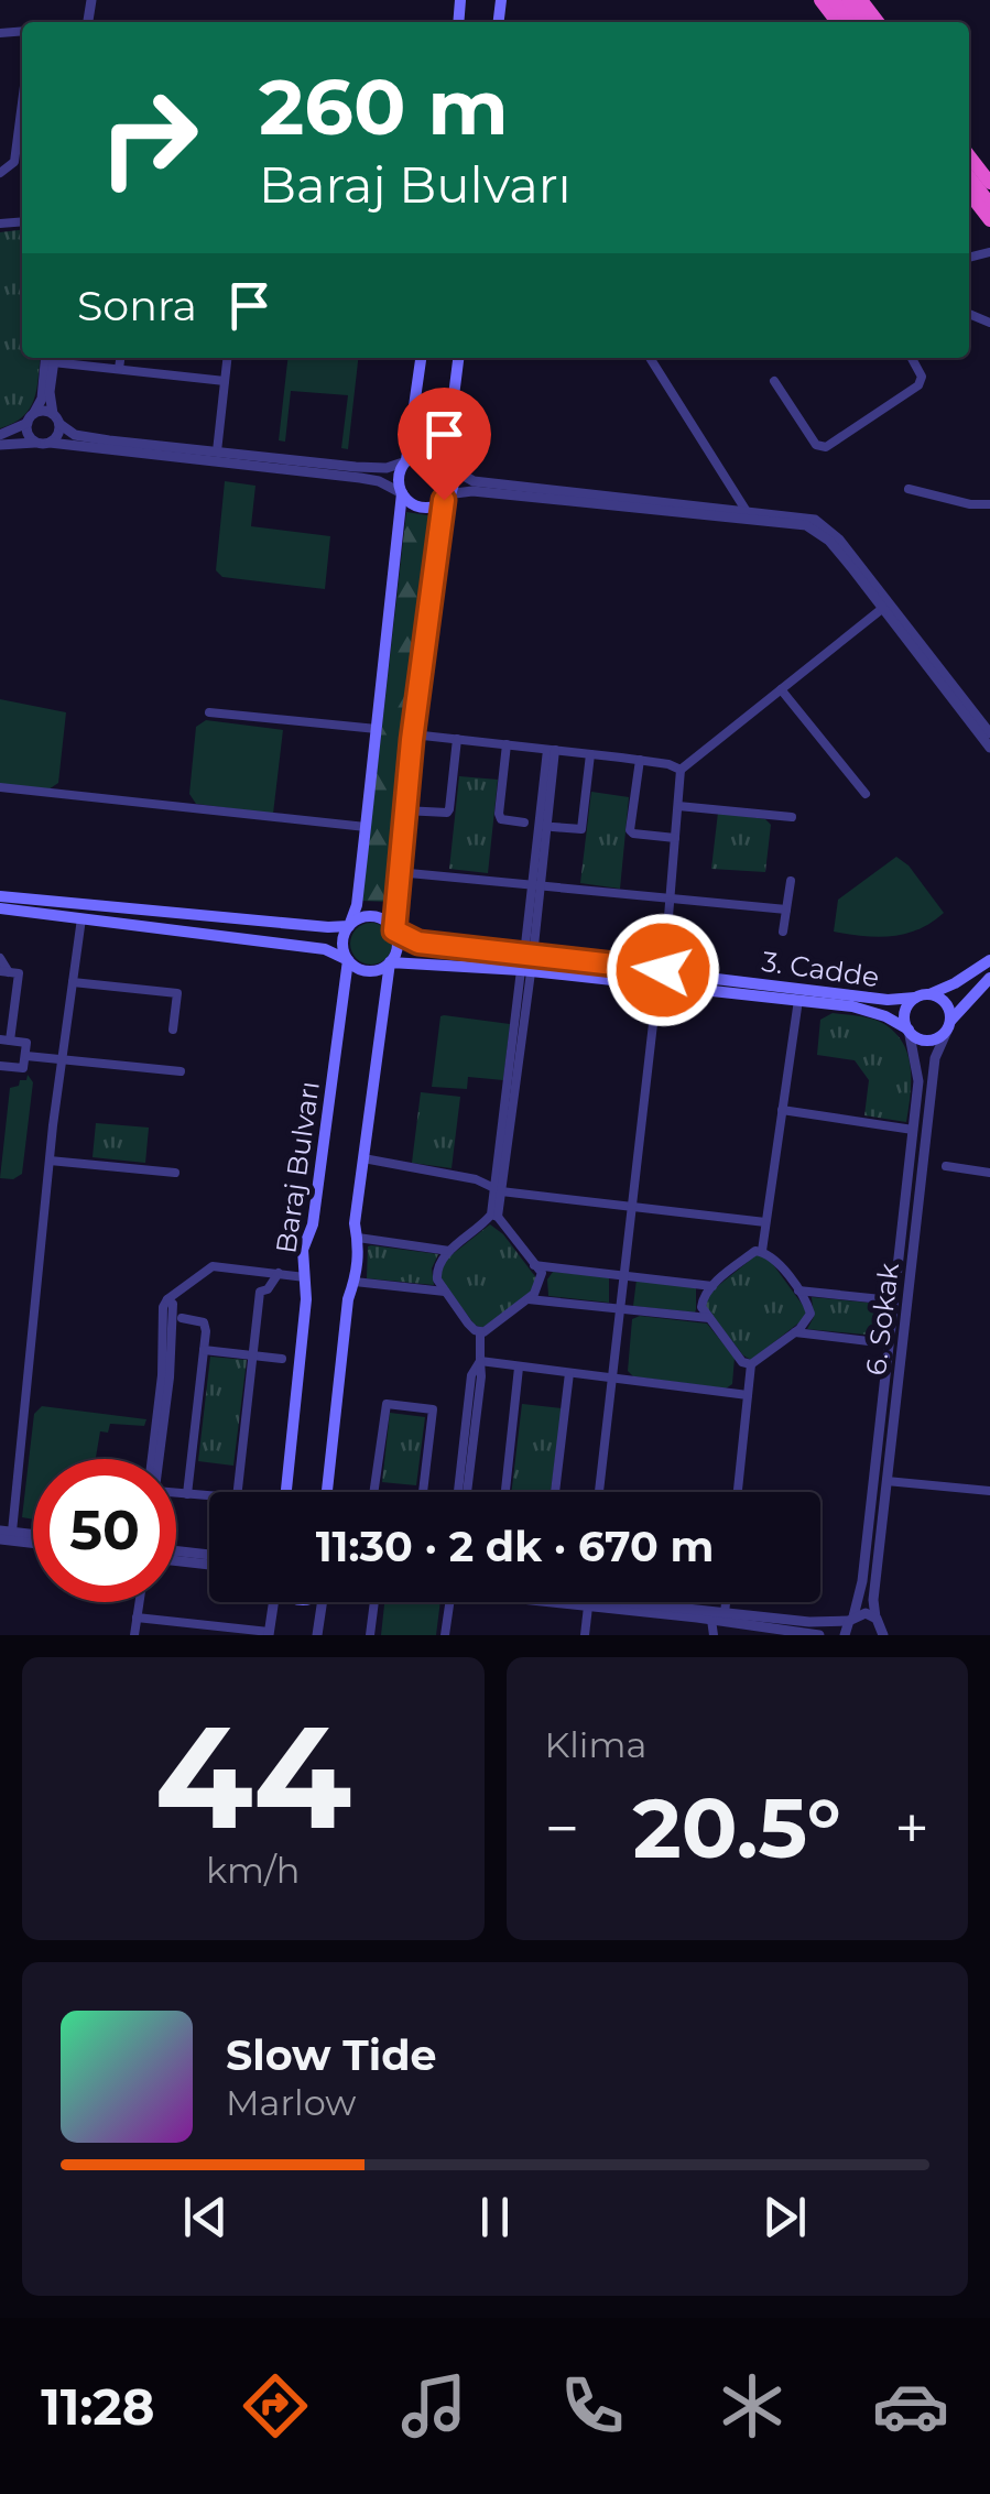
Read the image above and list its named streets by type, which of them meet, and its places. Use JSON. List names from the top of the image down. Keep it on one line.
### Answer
{"streets":{"main road":["3. Cadde","Baraj Bulvarı"],"street":["6. Sokak"]},"crossings":[["3. Cadde","Baraj Bulvarı"],["3. Cadde","6. Sokak"]],"page":{"turn":["260 m","Baraj Bulvarı"],"then":"Sonra","limit":"50","trip":"11:30 · 2 dk · 670 m","tile":[["44","km/h"],"Klima"],"heat":["−","20.5°","+"],"song":["Slow Tide","Marlow"],"tabs":"11:28"}}
